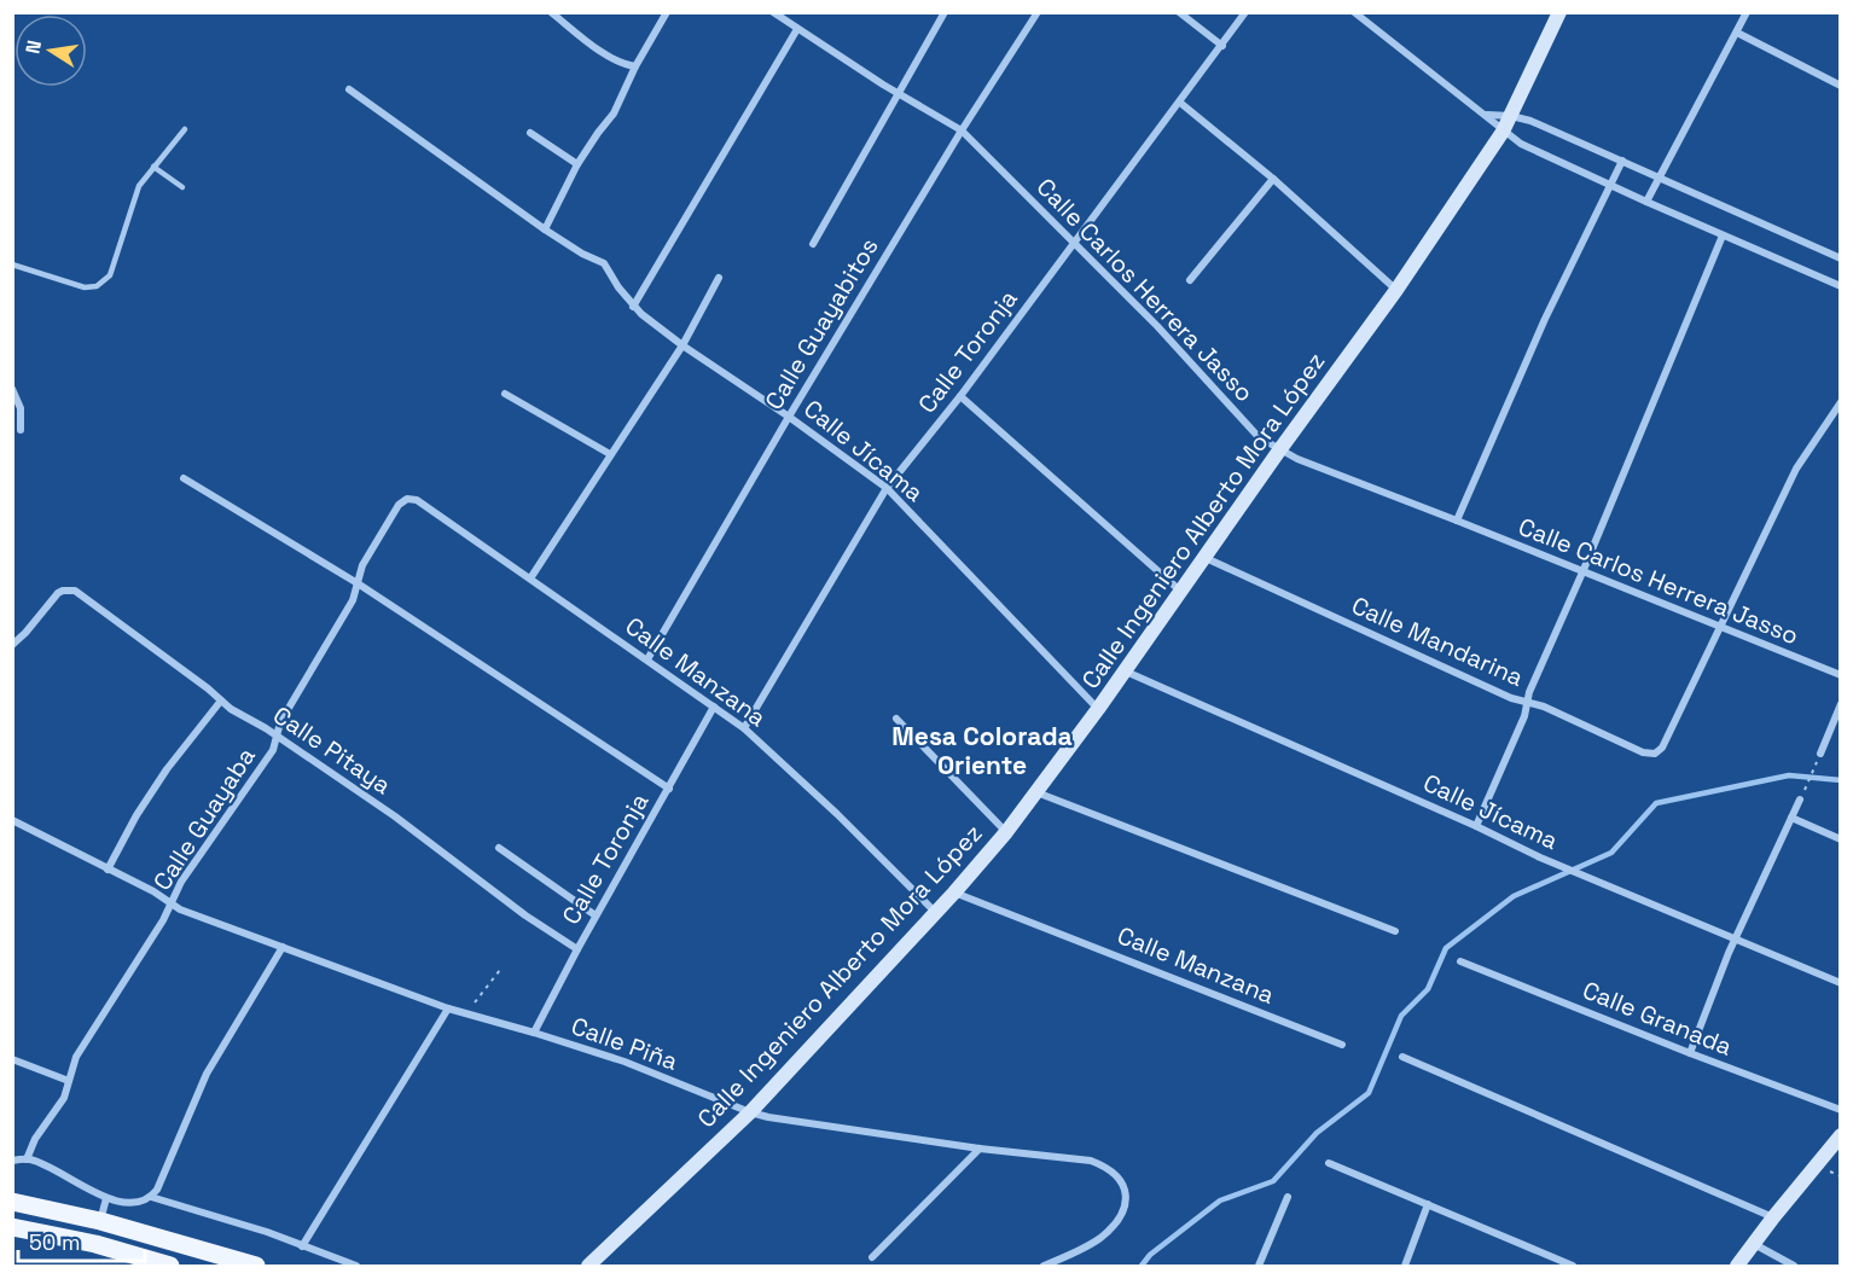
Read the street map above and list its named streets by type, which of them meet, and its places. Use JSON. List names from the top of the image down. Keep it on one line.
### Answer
{"streets":{"street":["Calle Carlos Herrera Jasso","Calle Guayabitos","Calle Toronja","Calle Jícama","Calle Ingeniero Alberto Mora López","Calle Mandarina","Calle Manzana","Calle Pitaya","Calle Guayaba","Calle Granada","Calle Piña"]},"crossings":[["Calle Carlos Herrera Jasso","Calle Guayabitos"],["Calle Carlos Herrera Jasso","Calle Toronja"],["Calle Carlos Herrera Jasso","Calle Ingeniero Alberto Mora López"],["Calle Carlos Herrera Jasso","Calle Mandarina"],["Calle Guayabitos","Calle Jícama"],["Calle Guayabitos","Calle Manzana"],["Calle Toronja","Calle Jícama"],["Calle Toronja","Calle Manzana"],["Calle Toronja","Calle Pitaya"],["Calle Toronja","Calle Piña"],["Calle Jícama","Calle Ingeniero Alberto Mora López"],["Calle Ingeniero Alberto Mora López","Calle Mandarina"],["Calle Ingeniero Alberto Mora López","Calle Manzana"],["Calle Ingeniero Alberto Mora López","Calle Piña"],["Calle Manzana","Calle Guayaba"],["Calle Pitaya","Calle Guayaba"],["Calle Guayaba","Calle Piña"]],"districts":["Mesa Colorada Oriente"],"scale_bar":"50 m","north":"left"}
